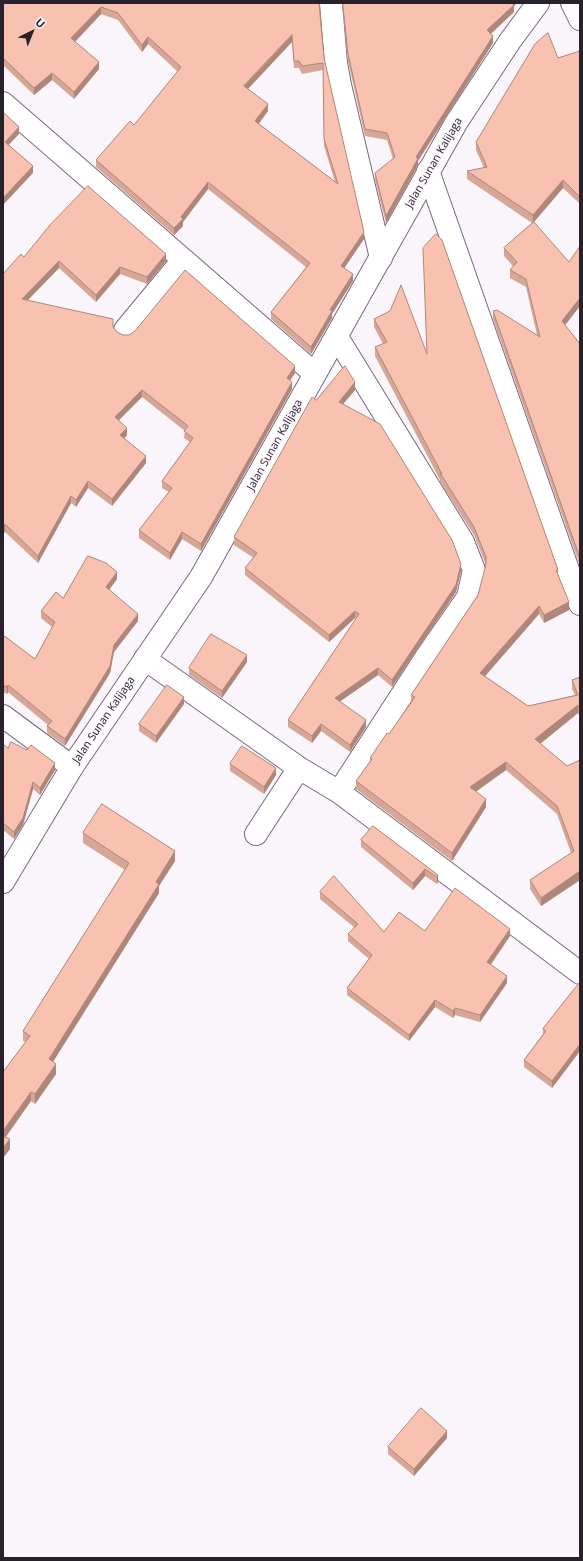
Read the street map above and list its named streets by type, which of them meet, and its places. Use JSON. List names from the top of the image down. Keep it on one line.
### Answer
{"streets":{"street":["Jalan Sunan Kalijaga"]},"north":"top right"}
